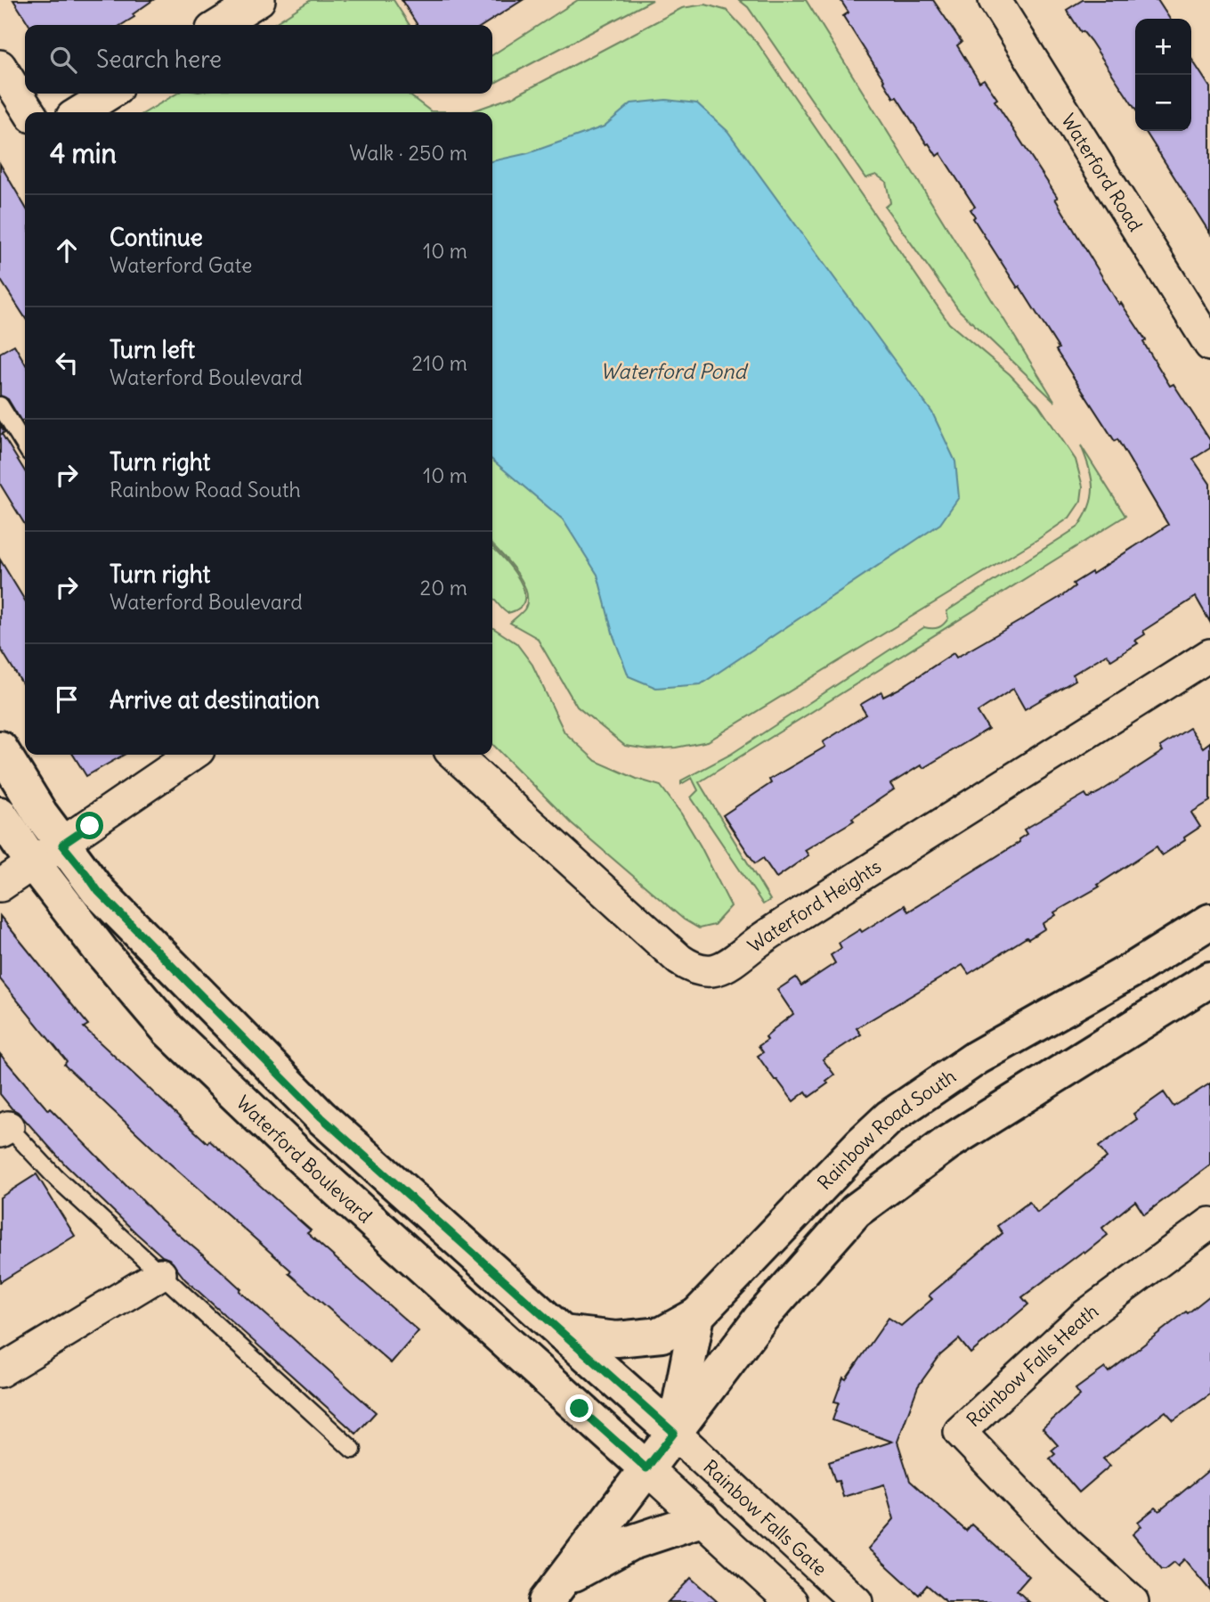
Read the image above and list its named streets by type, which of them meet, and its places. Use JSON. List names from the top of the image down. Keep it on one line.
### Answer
{"streets":{"main road":["Rainbow Road South","Waterford Boulevard"],"street":["Waterford Road","Waterford Heights","Rainbow Falls Heath","Rainbow Falls Gate"]},"water":["Waterford Pond"],"page":{"map_buttons":["+","−"],"search":"Search here","heading":["4 min","Walk · 250 m"],"list":[["Continue","Waterford Gate","10 m"],["Turn left","Waterford Boulevard","210 m"],["Turn right","Rainbow Road South","10 m"],["Turn right","Waterford Boulevard","20 m"],"Arrive at destination"]}}
